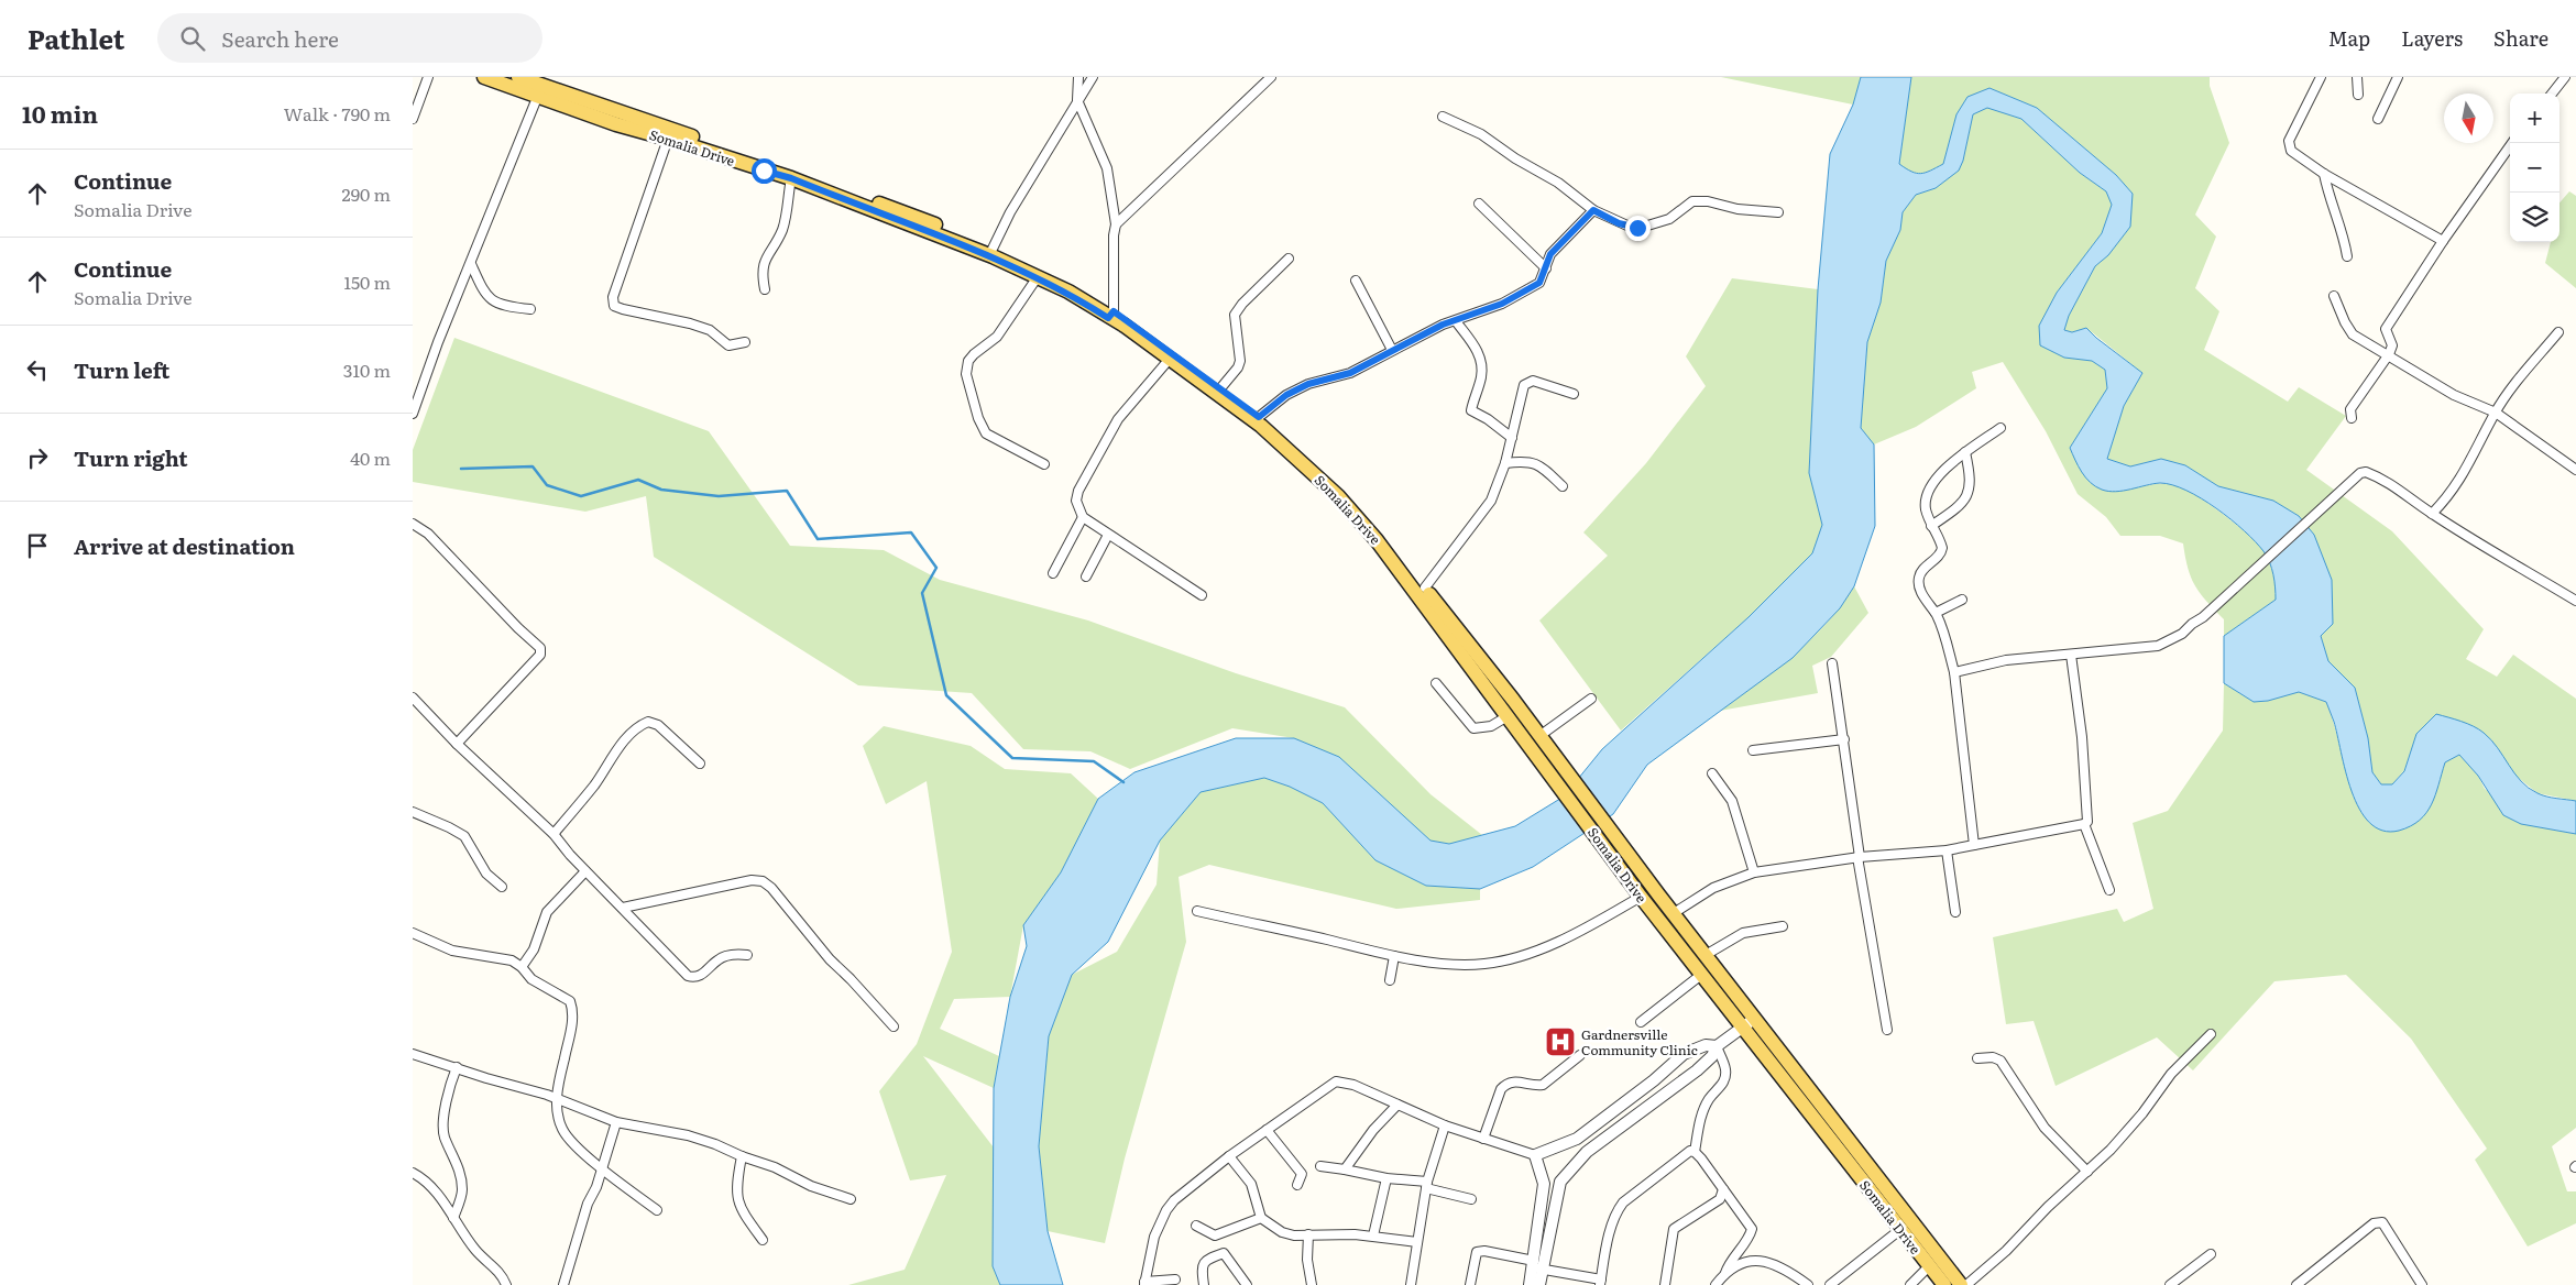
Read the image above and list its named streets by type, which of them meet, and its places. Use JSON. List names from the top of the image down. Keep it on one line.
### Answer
{"streets":{"main road":["Somalia Drive"]},"places":{"hospital":["Gardnersville Community Clinic"]},"north":"bottom","page":{"header":"Pathlet","search":"Search here","nav":["Map","Layers","Share"],"heading":["10 min","Walk · 790 m"],"map_buttons":["+","−"],"list":[["Continue","Somalia Drive","290 m"],["Continue","Somalia Drive","150 m"],["Turn left","310 m"],["Turn right","40 m"],"Arrive at destination"]}}
